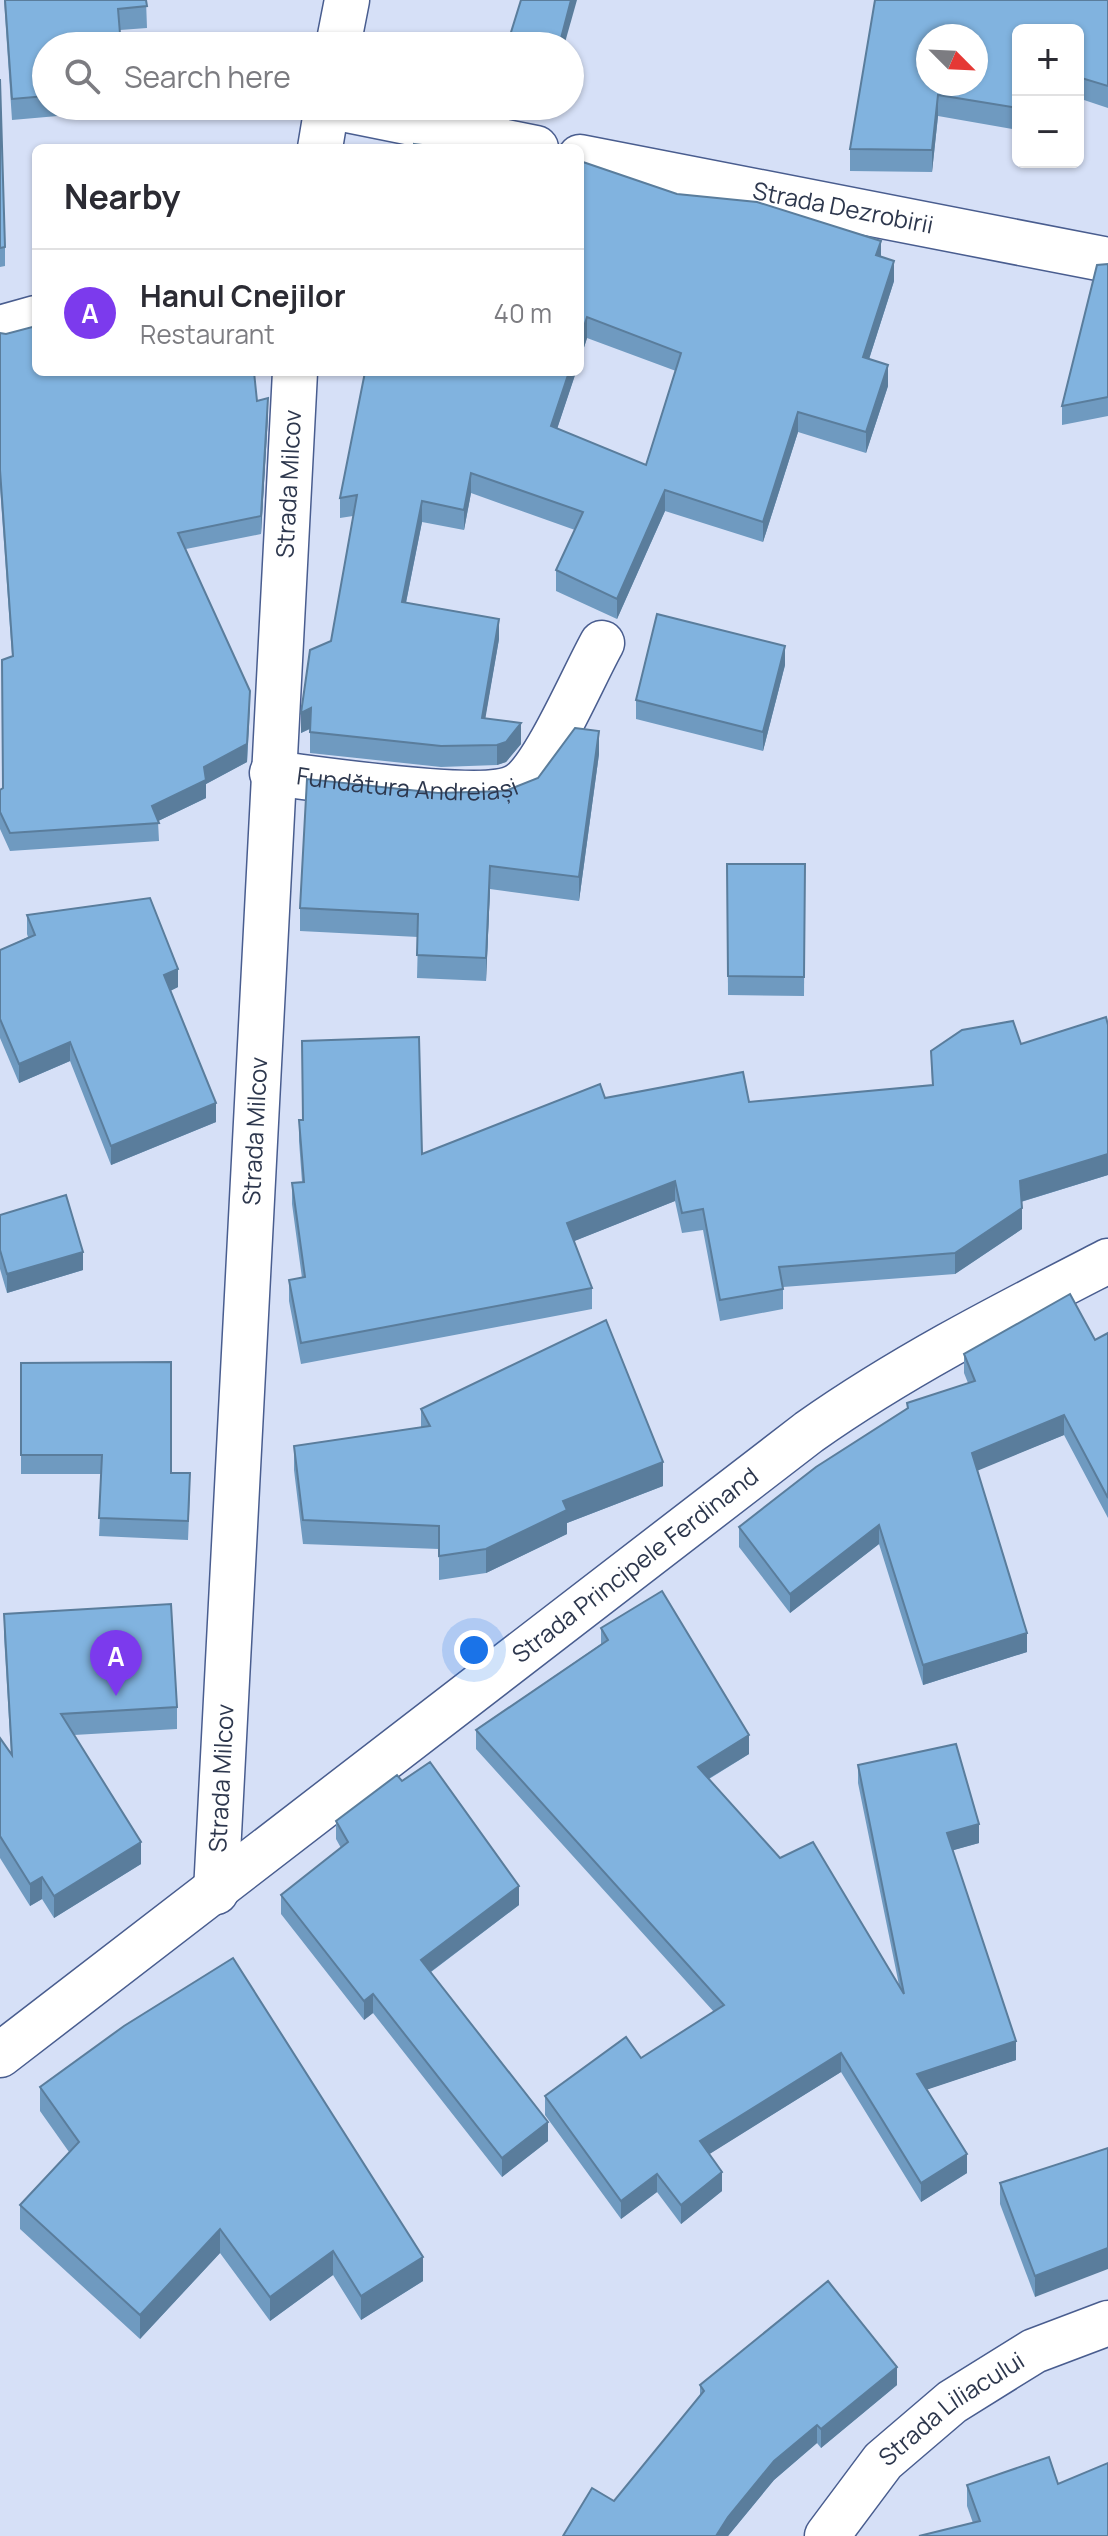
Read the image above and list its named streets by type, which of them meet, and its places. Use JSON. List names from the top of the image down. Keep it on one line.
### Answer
{"streets":{"street":["Strada Dezrobirii","Strada Milcov","Fundătura Andreiași","Strada Principele Ferdinand","Strada Liliacului"]},"crossings":[["Strada Milcov","Fundătura Andreiași"],["Strada Milcov","Strada Principele Ferdinand"]],"north":"bottom right","page":{"map_buttons":["+","−"],"search":"Search here","heading":"Nearby","list":[{"mark":"A","name":"Hanul Cnejilor","note":"Restaurant","value":"40 m"}],"pins":"A"}}
